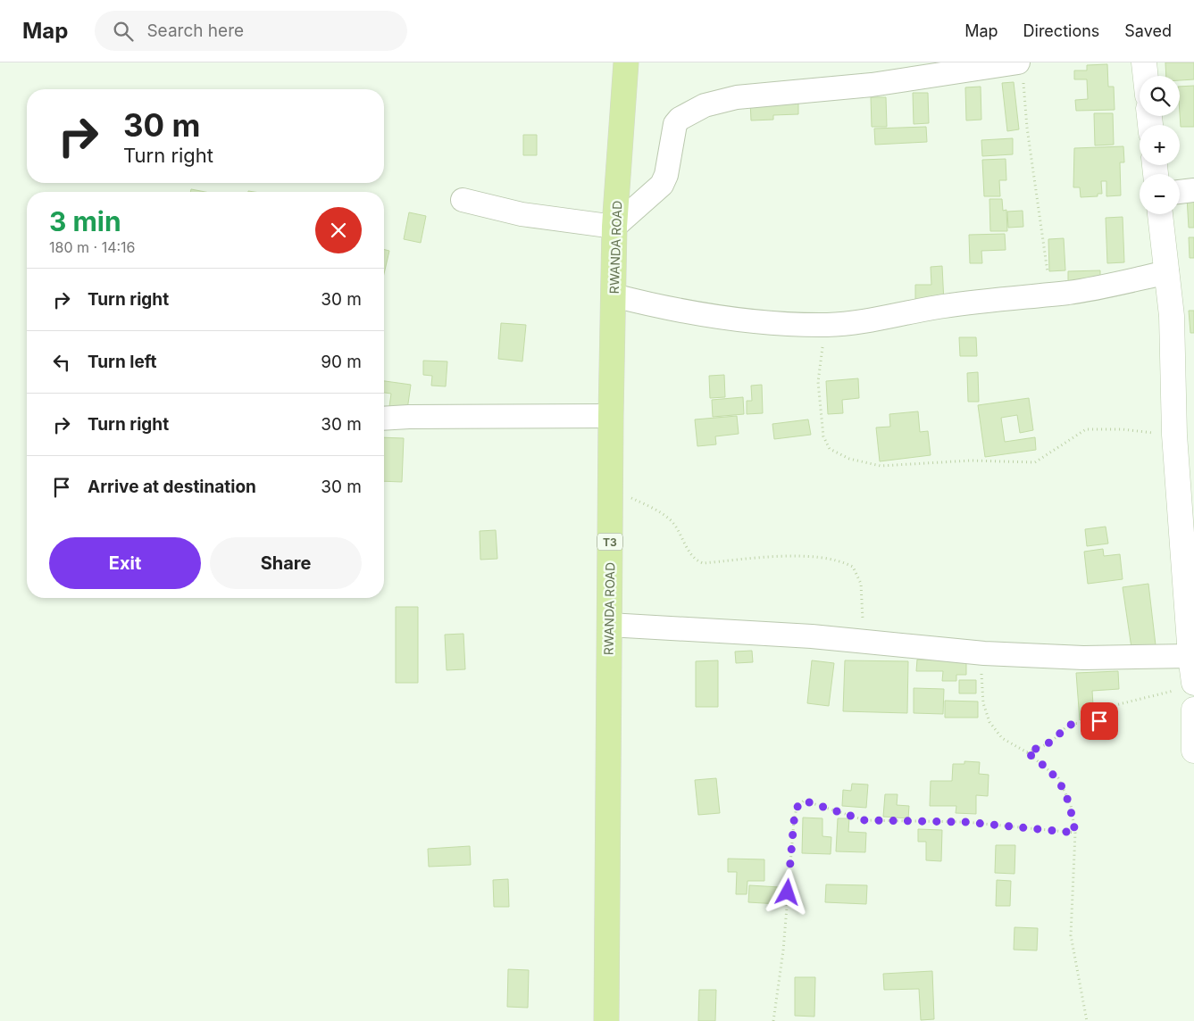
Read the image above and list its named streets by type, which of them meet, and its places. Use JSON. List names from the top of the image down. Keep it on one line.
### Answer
{"streets":{"highway":["RWANDA ROAD","T3"]},"page":{"header":"Map","search":"Search here","nav":["Map","Directions","Saved"],"map_buttons":["+","−"],"turn":["30 m","Turn right"],"heading":["3 min","180 m · 14:16"],"list":[{"name":"Turn right","value":"30 m"},{"name":"Turn left","value":"90 m"},{"name":"Turn right","value":"30 m"},{"name":"Arrive at destination","value":"30 m"}],"buttons":["Exit","Share"]}}
